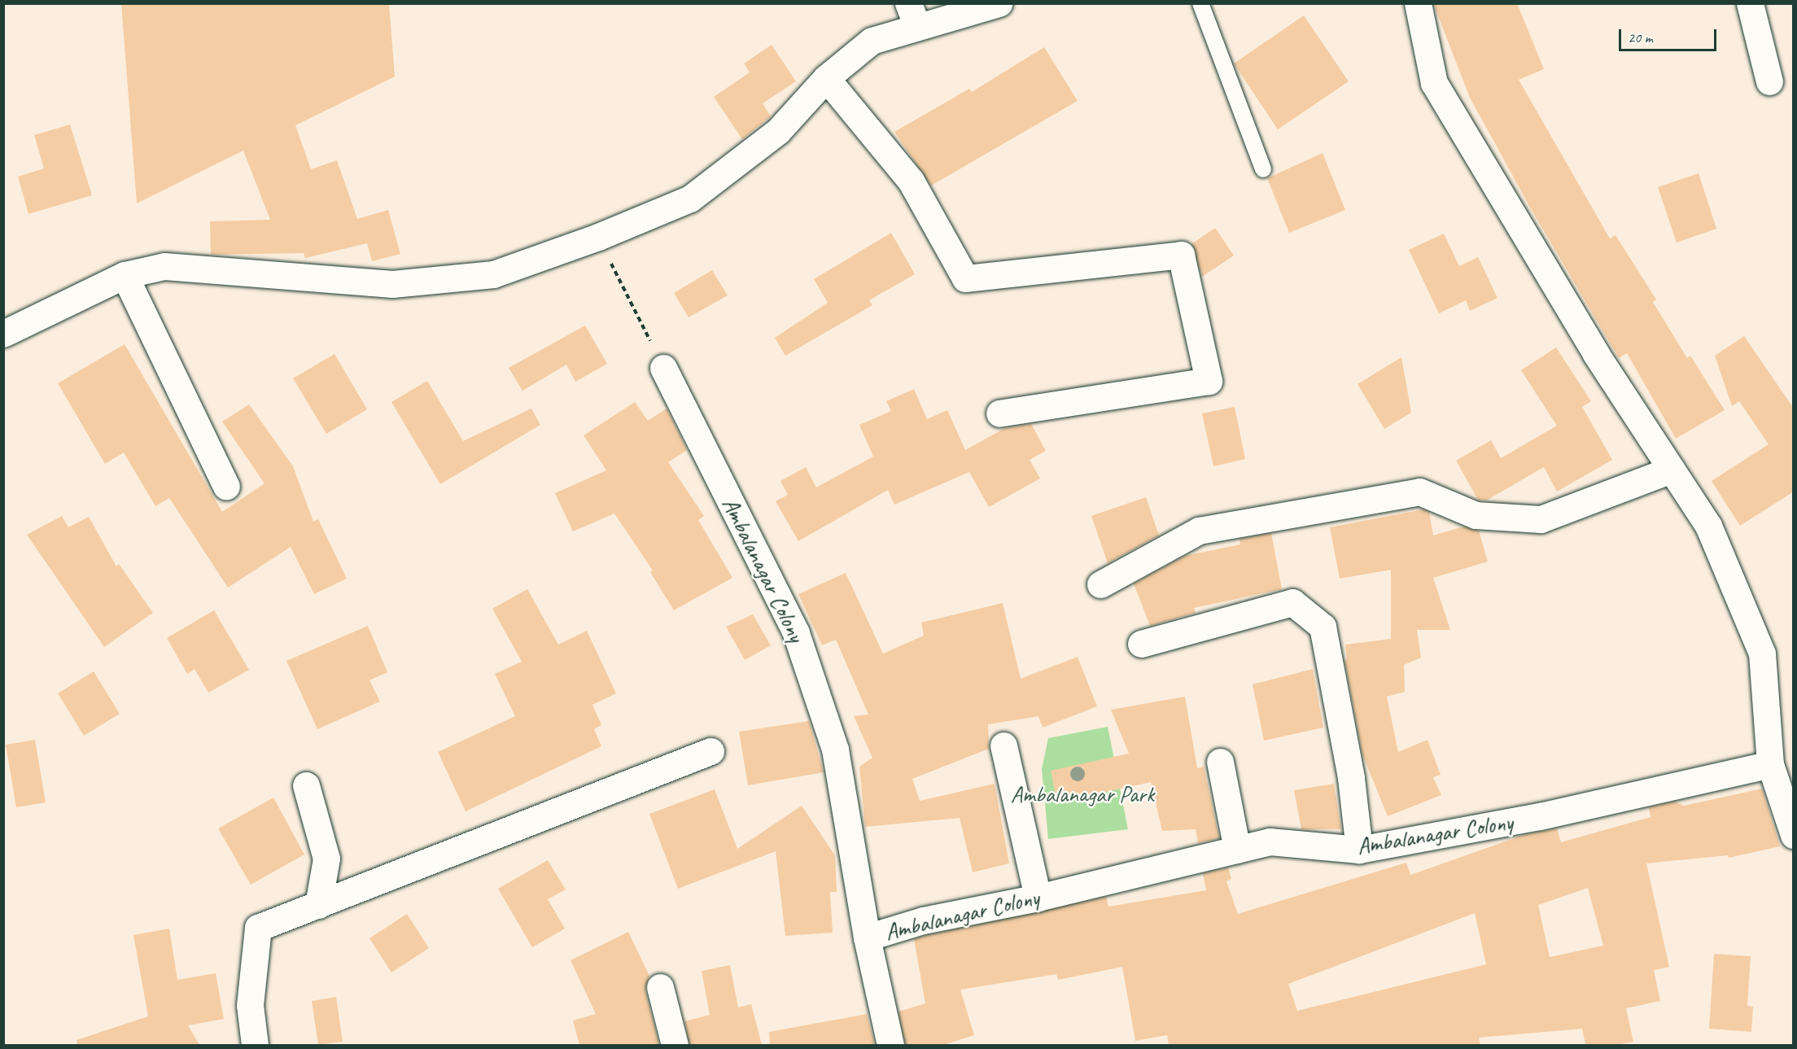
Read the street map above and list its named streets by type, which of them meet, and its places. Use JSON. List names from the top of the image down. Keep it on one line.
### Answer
{"streets":{"street":["Ambalanagar Colony"]},"parks":["Ambalanagar Park"],"scale_bar":"20 m"}
